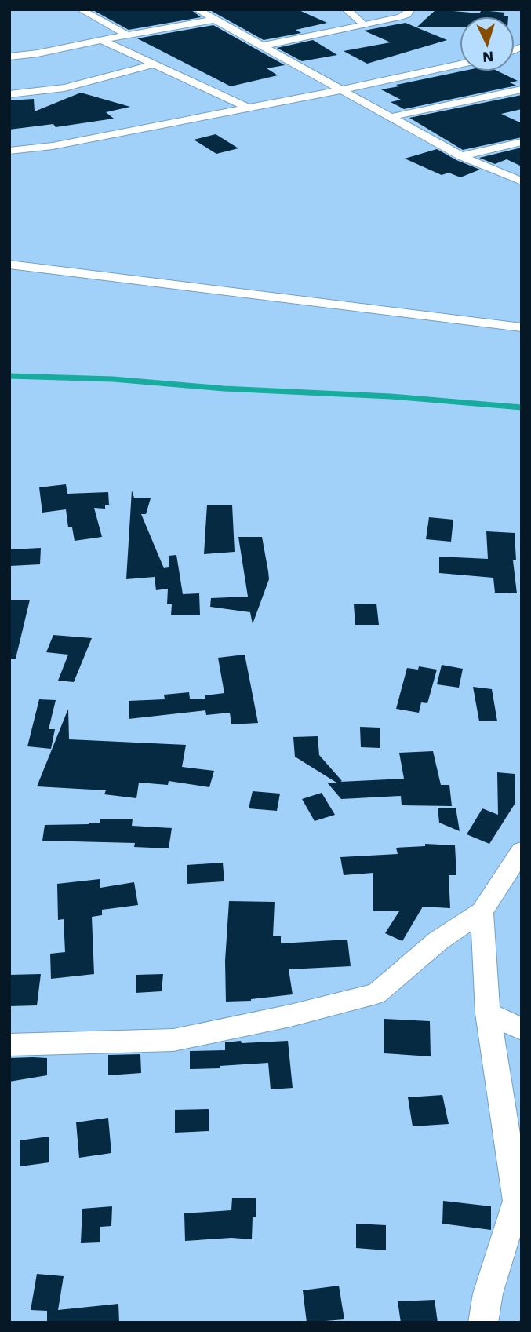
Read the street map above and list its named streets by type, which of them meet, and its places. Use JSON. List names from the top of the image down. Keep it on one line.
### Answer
{"north":"bottom"}
